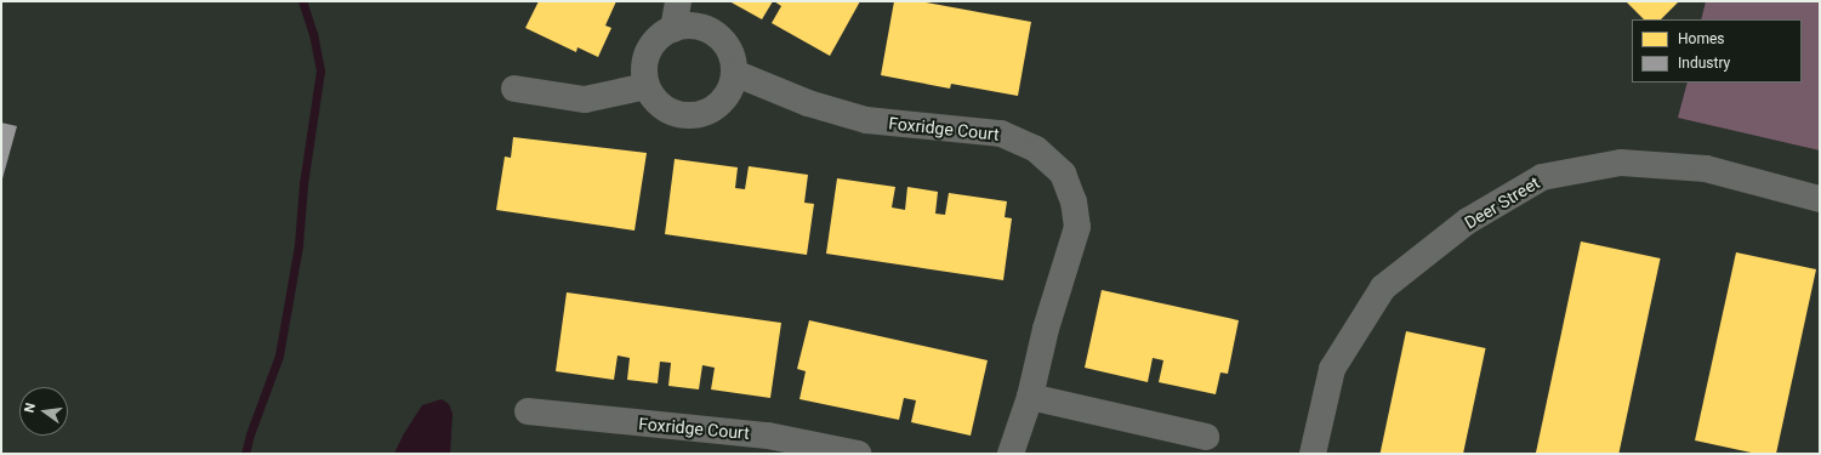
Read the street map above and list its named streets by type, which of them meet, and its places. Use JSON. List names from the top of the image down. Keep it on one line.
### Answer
{"streets":{"street":["Foxridge Court","Deer Street"]},"legend":["Homes","Industry"],"north":"left"}
